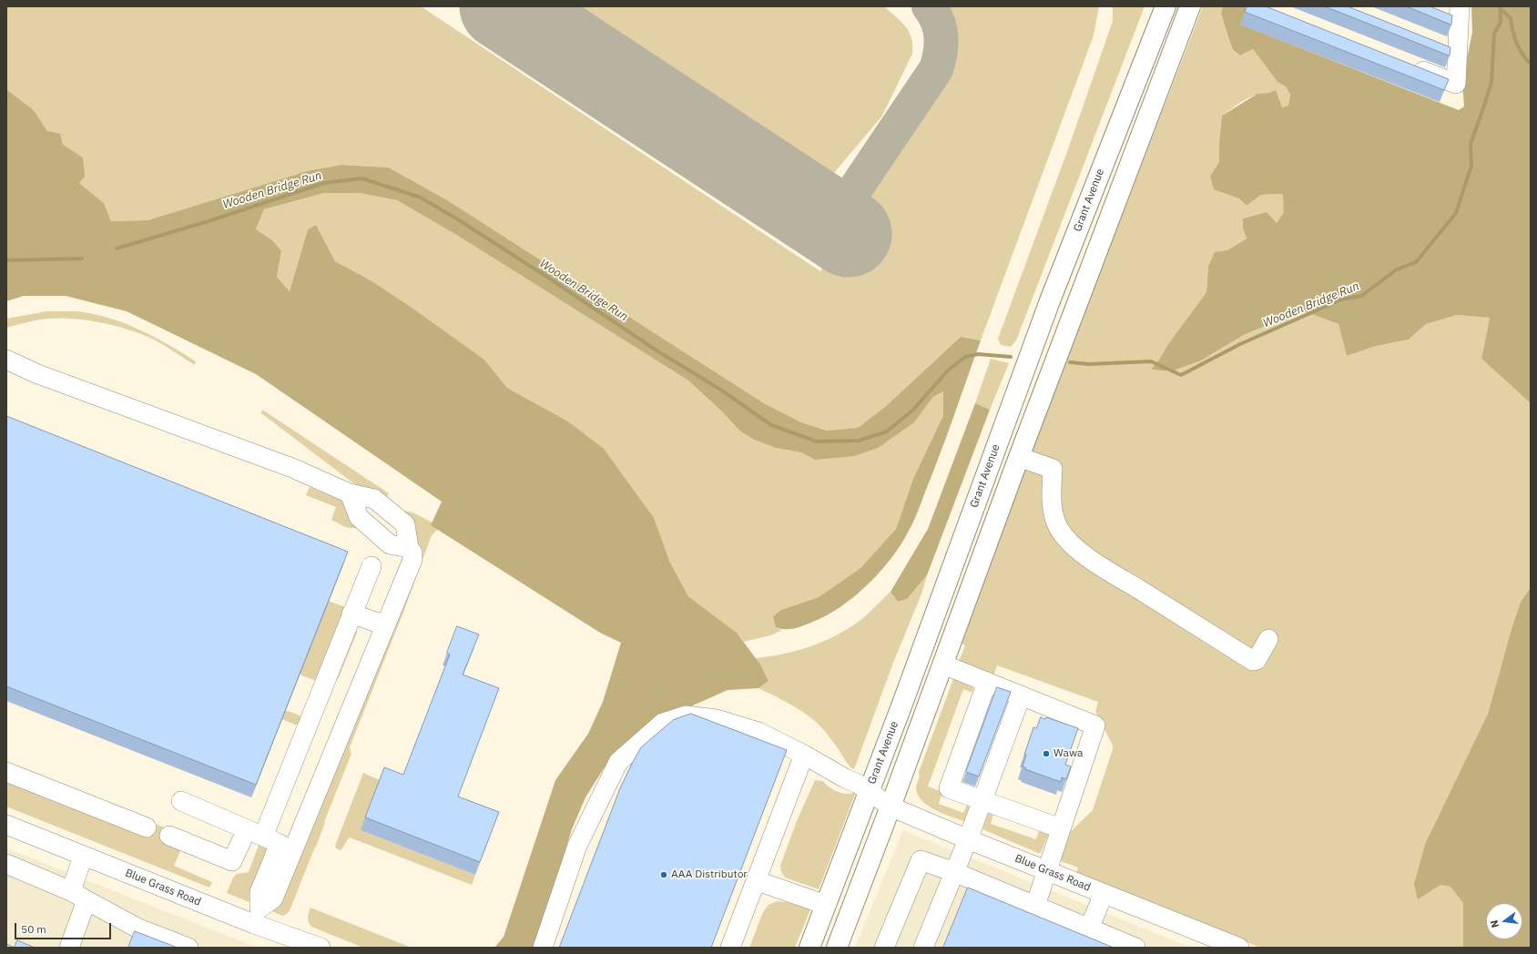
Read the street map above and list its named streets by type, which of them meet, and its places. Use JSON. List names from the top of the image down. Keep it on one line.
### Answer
{"streets":{"main road":["Grant Avenue"],"street":["Blue Grass Road"]},"crossings":[["Grant Avenue","Blue Grass Road"]],"water":["Wooden Bridge Run"],"places":["Wawa","AAA Distributor"],"scale_bar":"50 m","north":"left"}
